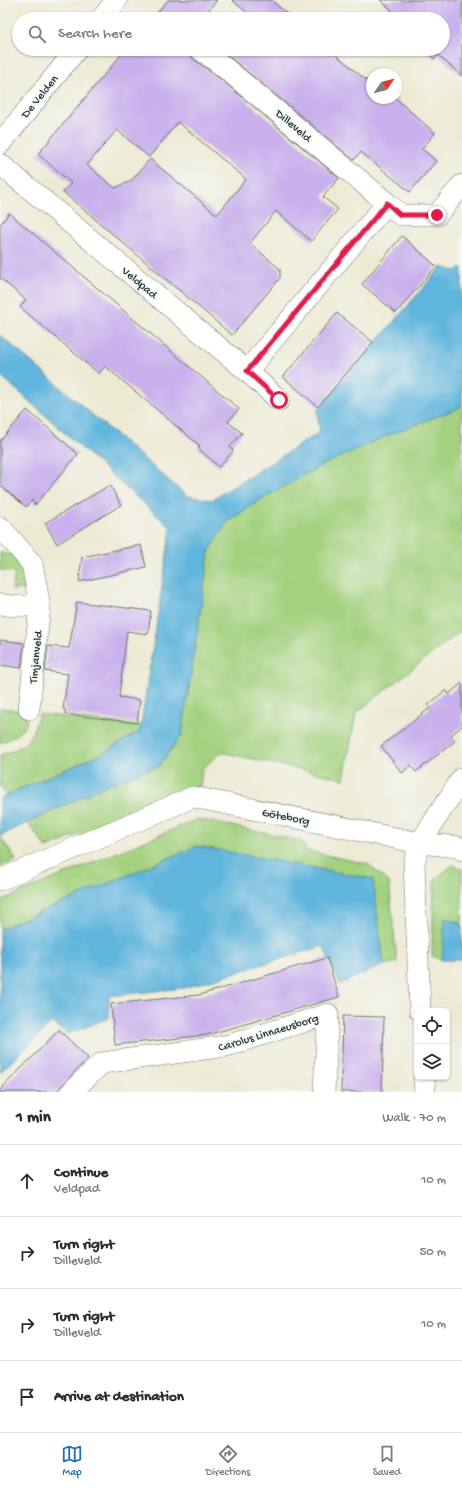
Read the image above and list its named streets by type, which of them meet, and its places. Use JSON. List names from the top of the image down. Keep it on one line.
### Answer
{"streets":{"street":["De Velden","Dilleveld","Veldpad","Timjanveld","Göteborg","Carolus Linnaeusborg"]},"north":"top right","page":{"search":"Search here","heading":["1 min","Walk · 70 m"],"list":[["Continue","Veldpad","10 m"],["Turn right","Dilleveld","50 m"],["Turn right","Dilleveld","10 m"],"Arrive at destination"],"nav":["Map","Directions","Saved"]}}
